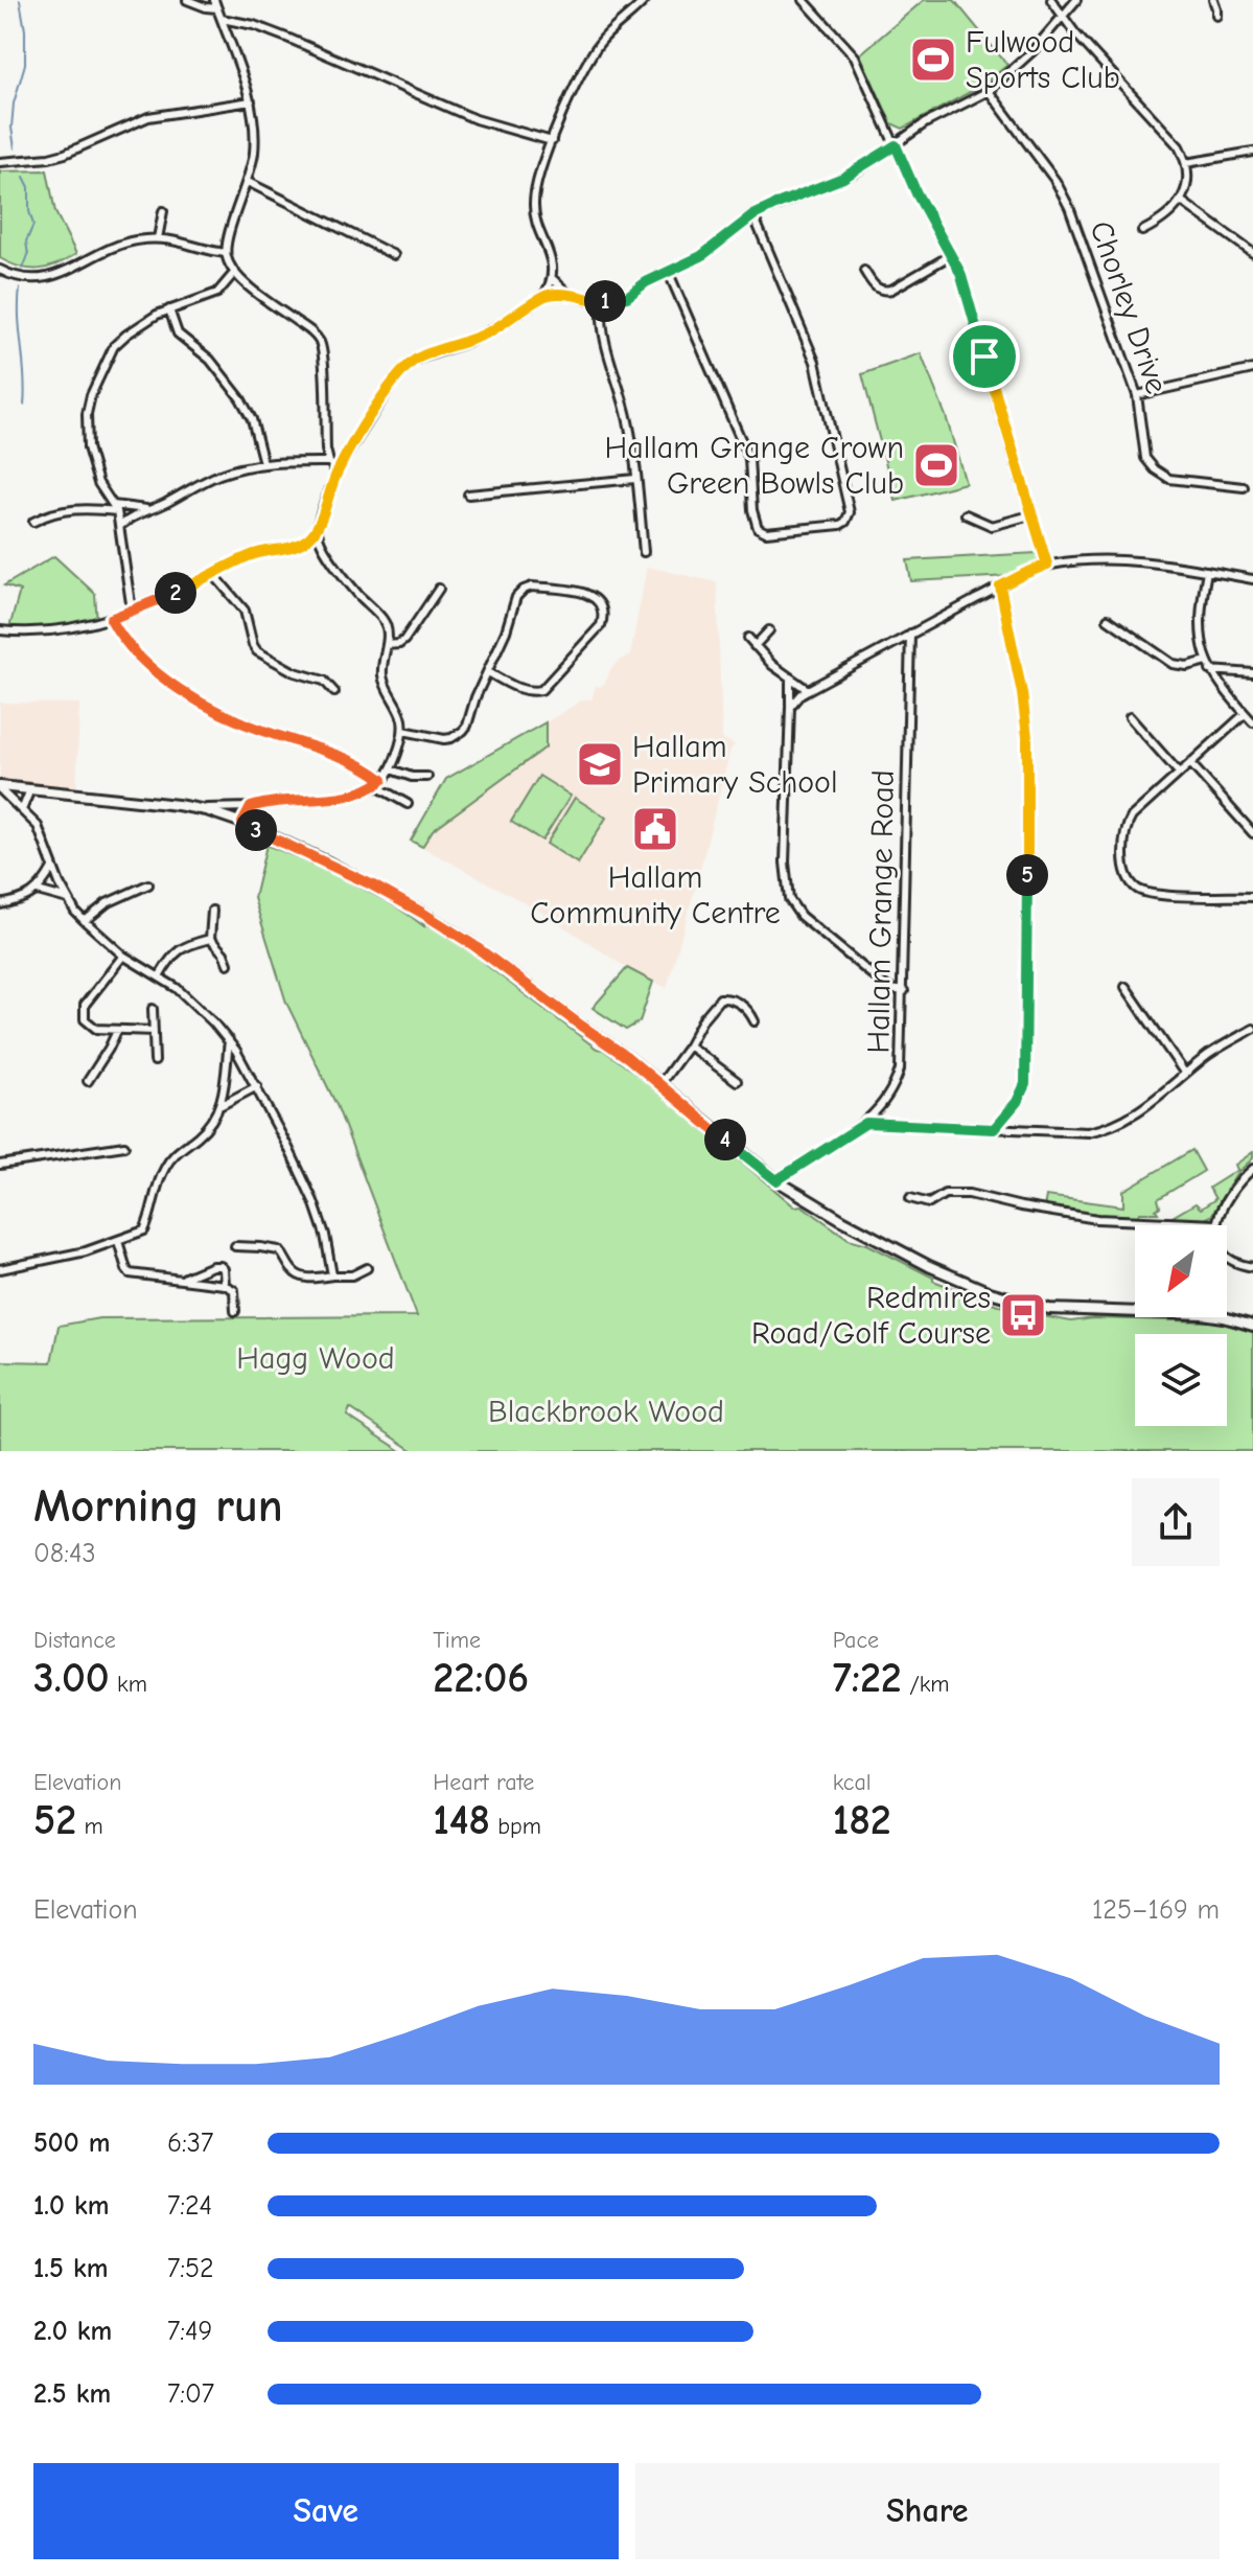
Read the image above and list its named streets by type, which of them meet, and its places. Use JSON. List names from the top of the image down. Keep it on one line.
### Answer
{"streets":{"street":["Chorley Drive","Hallam Grange Road"]},"parks":["Hagg Wood","Blackbrook Wood"],"places":{"sports":["Fulwood Sports Club","Hallam Grange Crown Green Bowls Club"],"school or university":["Hallam Primary School"],"public building":["Hallam Community Centre"],"bus stop":["Redmires Road/Golf Course"]},"north":"bottom left","page":{"pins":["1","2","3","5","4"],"heading":["Morning run","08:43"],"stats":[["Distance","3.00 km"],["Time","22:06"],["Pace","7:22 /km"],["Elevation","52 m"],["Heart rate","148 bpm"],["kcal","182"]],"chart":["Elevation","125–169 m"],"list":[{"name":"500 m","note":"6:37"},{"name":"1.0 km","note":"7:24"},{"name":"1.5 km","note":"7:52"},{"name":"2.0 km","note":"7:49"},{"name":"2.5 km","note":"7:07"}],"buttons":["Save","Share"]}}
